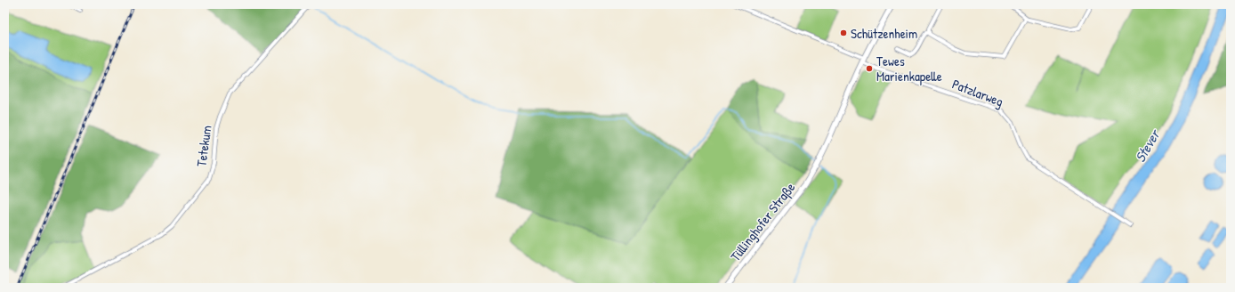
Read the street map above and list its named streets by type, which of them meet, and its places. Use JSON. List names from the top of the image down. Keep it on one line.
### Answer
{"streets":{"main road":["Tüllinghofer Straße"],"street":["Patzlarweg","Tetekum"]},"crossings":[["Patzlarweg","Tüllinghofer Straße"]],"water":["Stever"],"places":["Schützenheim","Tewes Marienkapelle"]}
